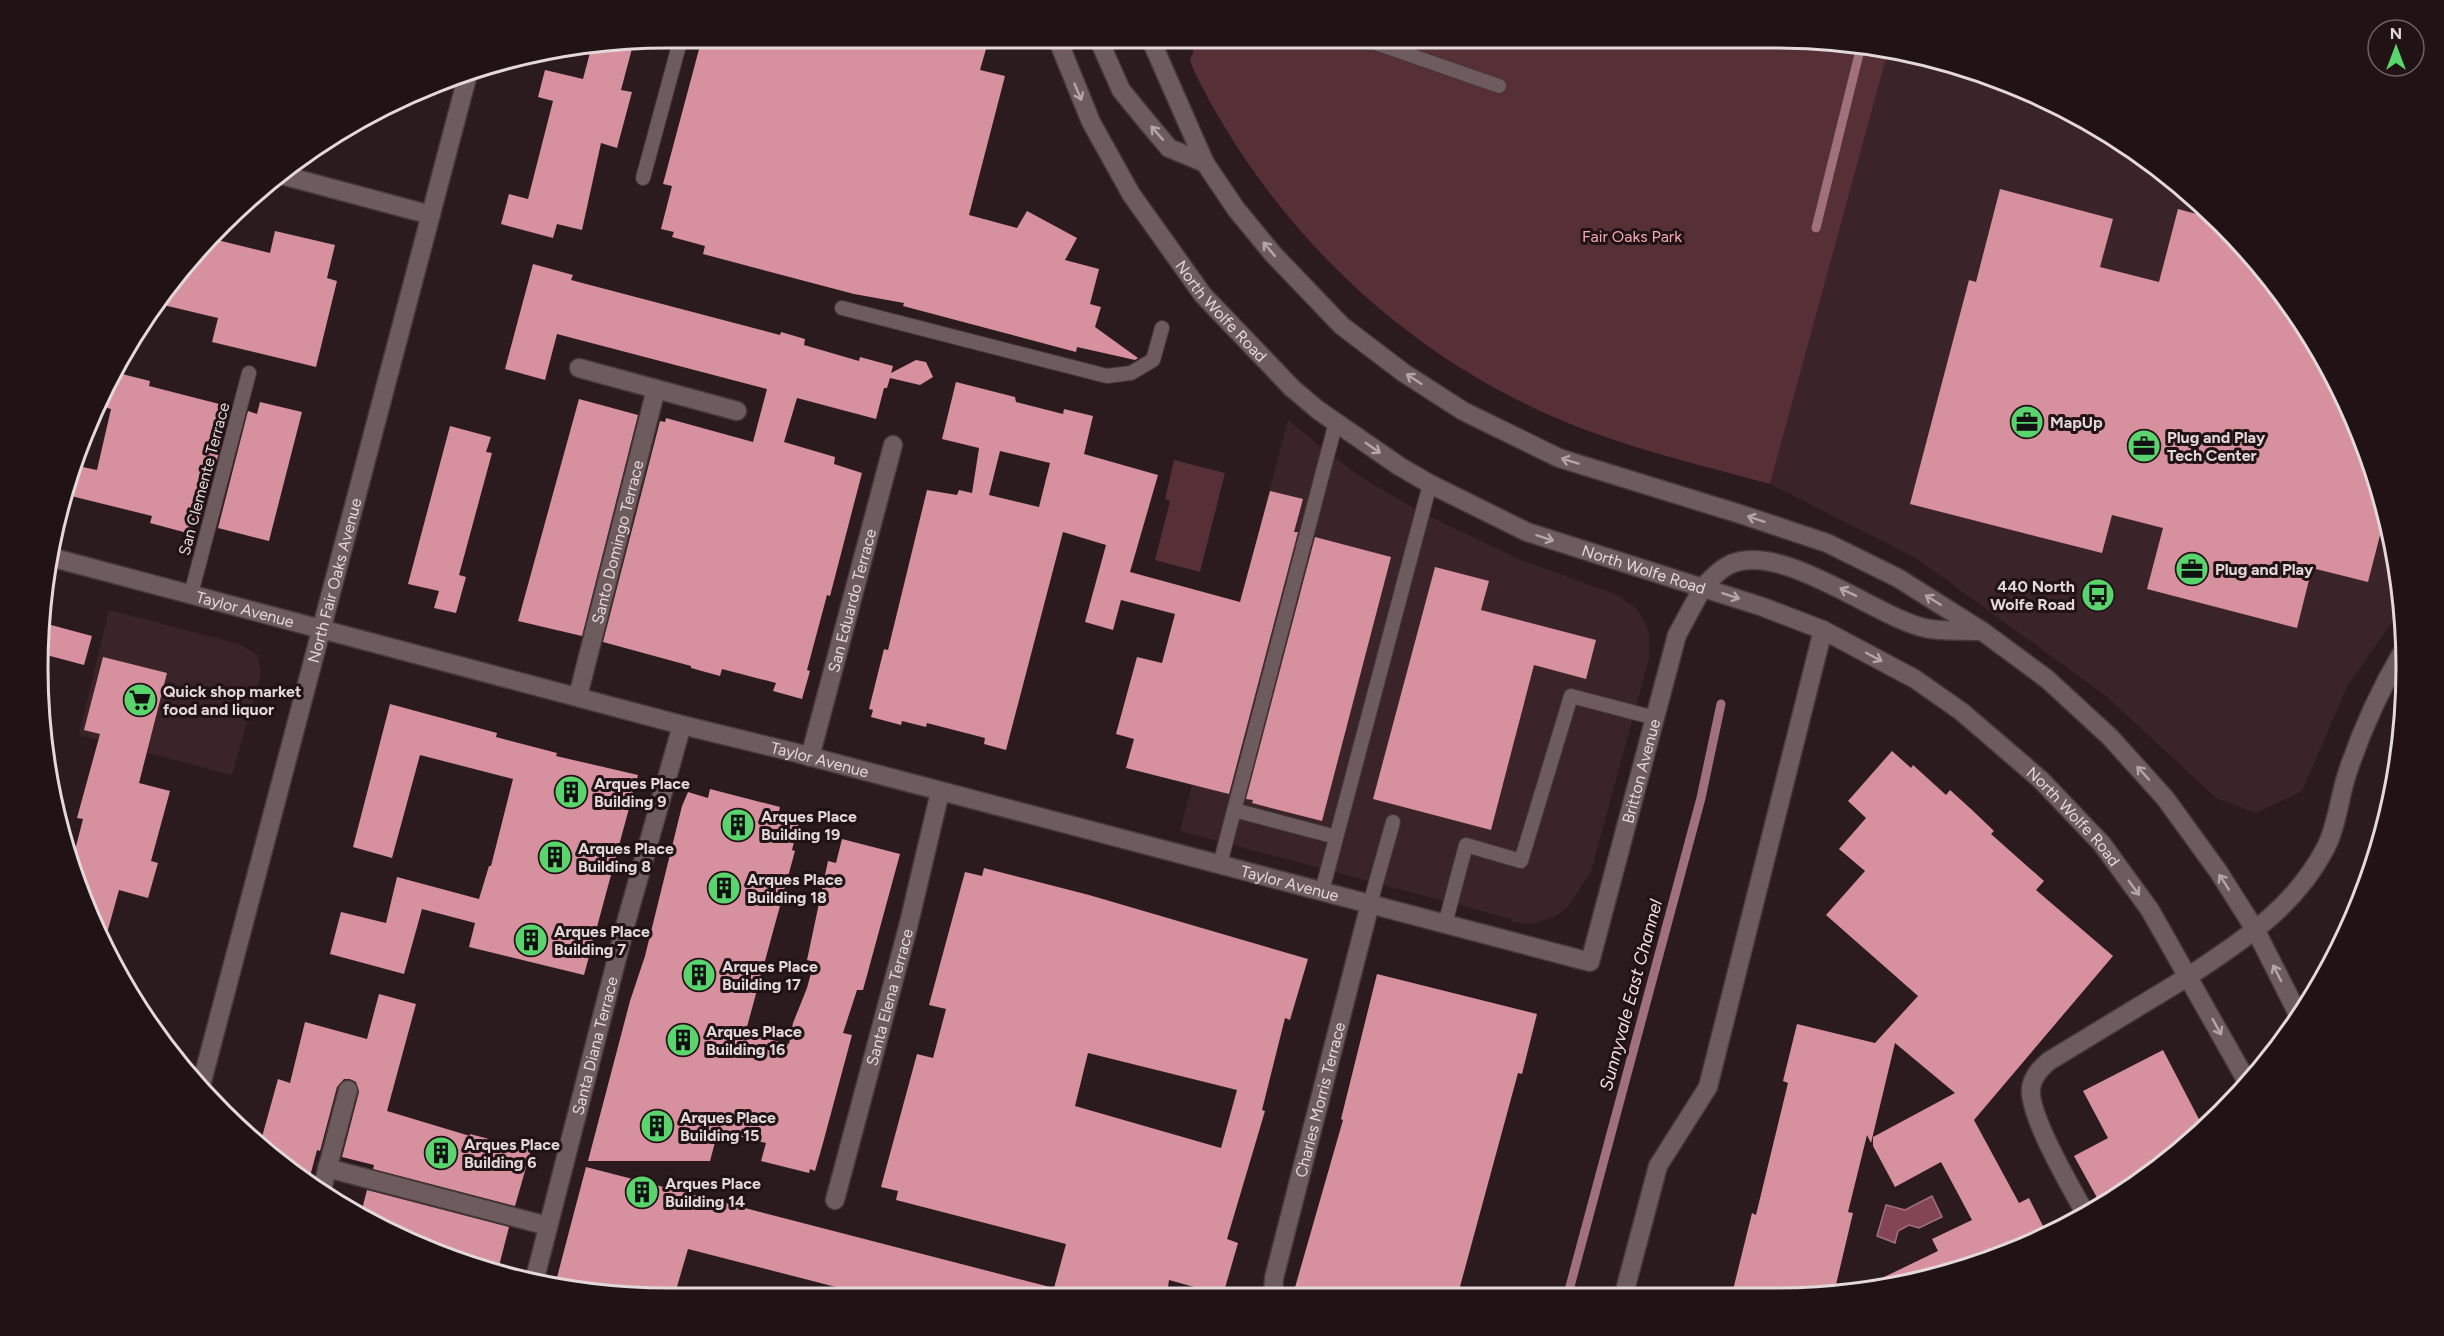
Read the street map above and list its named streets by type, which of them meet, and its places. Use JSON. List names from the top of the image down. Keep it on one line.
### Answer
{"streets":{"street":["North Wolfe Road","Santo Domingo Terrace","North Fair Oaks Avenue","San Eduardo Terrace","Taylor Avenue","Britton Avenue","Santa Elena Terrace","Santa Diana Terrace","Charles Morris Terrace"],"lane":["San Clemente Terrace"]},"crossings":[["North Wolfe Road","Britton Avenue"],["San Clemente Terrace","Taylor Avenue"],["Santo Domingo Terrace","Taylor Avenue"],["North Fair Oaks Avenue","Taylor Avenue"],["San Eduardo Terrace","Taylor Avenue"],["Taylor Avenue","Britton Avenue"],["Taylor Avenue","Santa Elena Terrace"],["Taylor Avenue","Santa Diana Terrace"],["Taylor Avenue","Charles Morris Terrace"]],"water":["Sunnyvale East Channel"],"parks":["Fair Oaks Park"],"places":{"office":["MapUp","Plug and Play Tech Center","Plug and Play"],"bus stop":["440 North Wolfe Road"],"supermarket":["Quick shop market food and liquor"],"building":["Arques Place Building 9","Arques Place Building 19","Arques Place Building 8","Arques Place Building 18","Arques Place Building 7","Arques Place Building 17","Arques Place Building 16","Arques Place Building 15","Arques Place Building 6","Arques Place Building 14"]},"north":"top"}
